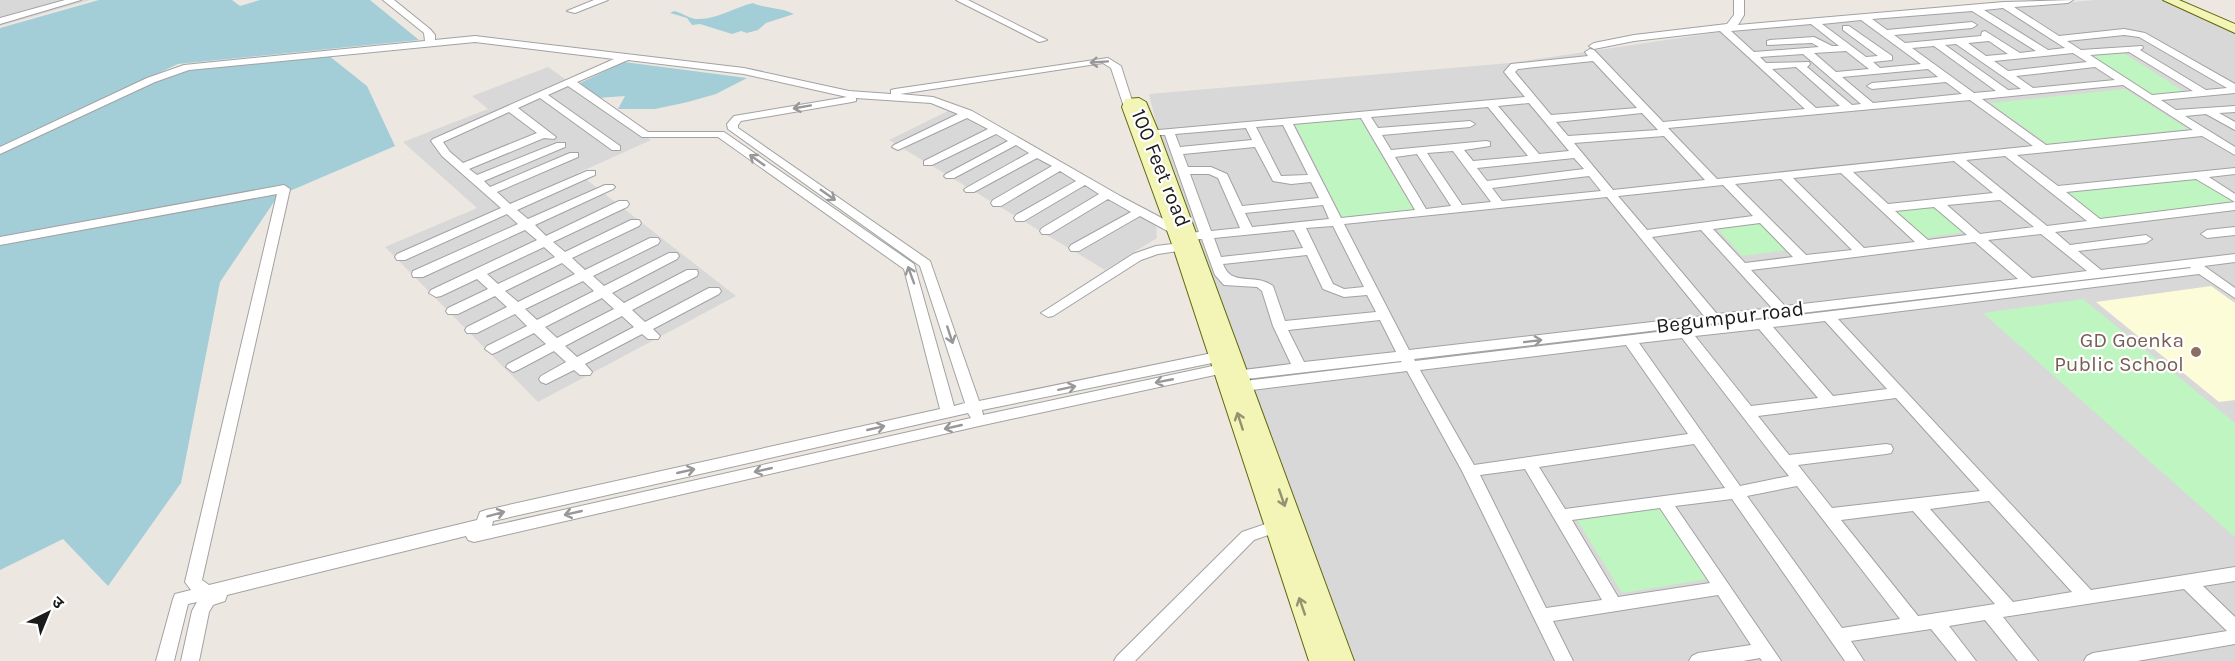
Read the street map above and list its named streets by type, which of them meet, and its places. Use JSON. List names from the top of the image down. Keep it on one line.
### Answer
{"streets":{"street":["100 Feet road","Begumpur road"]},"crossings":[["100 Feet road","Begumpur road"]],"places":["GD Goenka Public School"],"north":"top right"}
